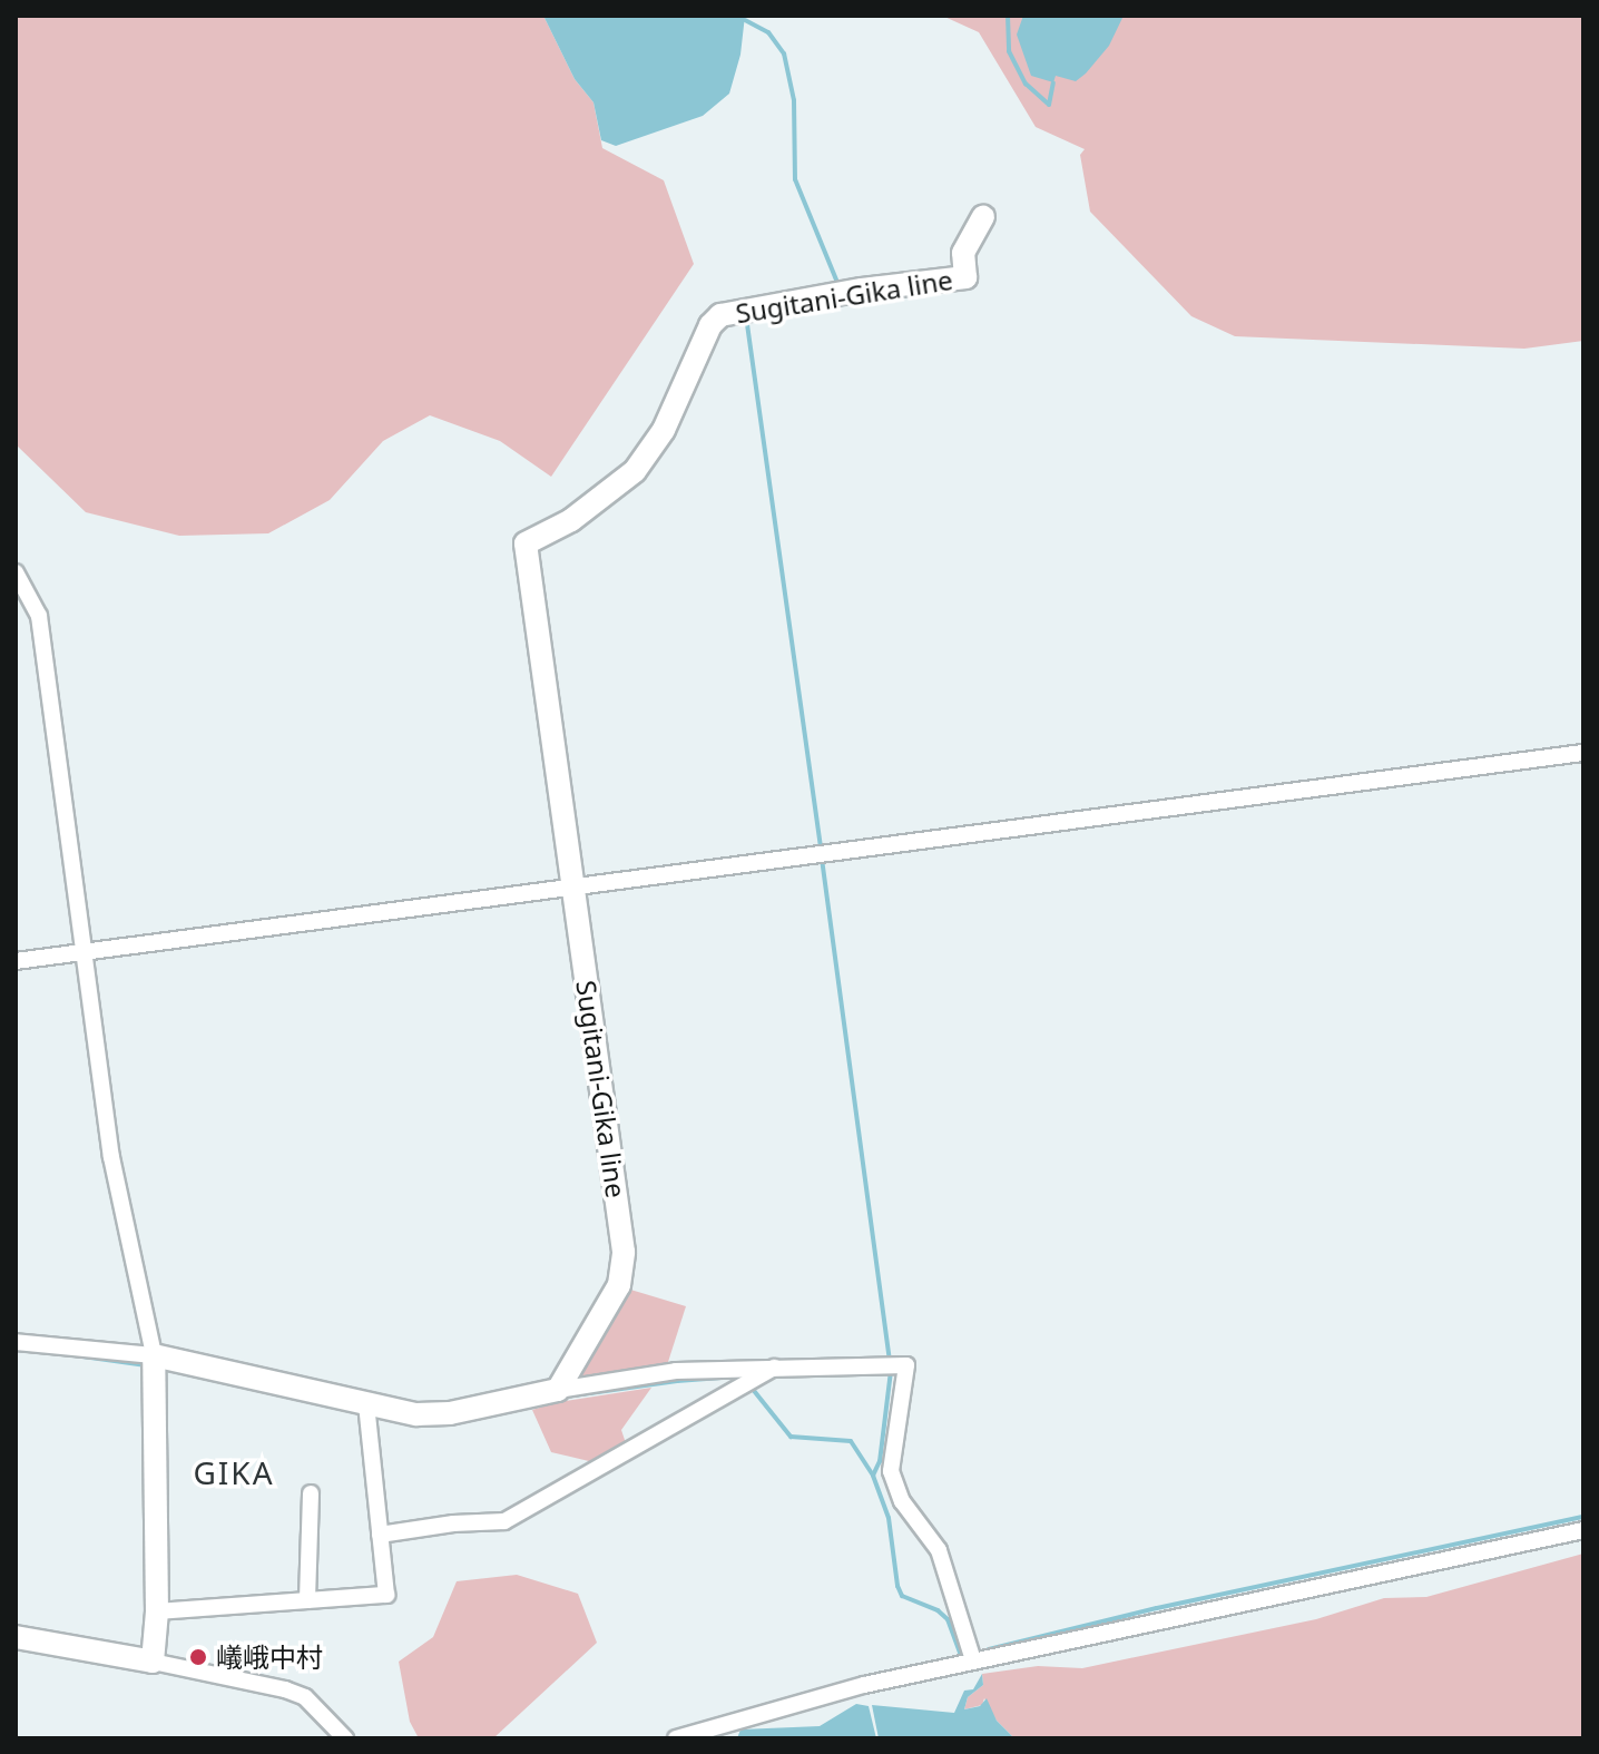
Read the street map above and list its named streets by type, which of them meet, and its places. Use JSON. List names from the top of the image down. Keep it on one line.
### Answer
{"streets":{"main road":["Sugitani-Gika line"]},"districts":["GIKA"],"places":["嶬峨中村"]}
